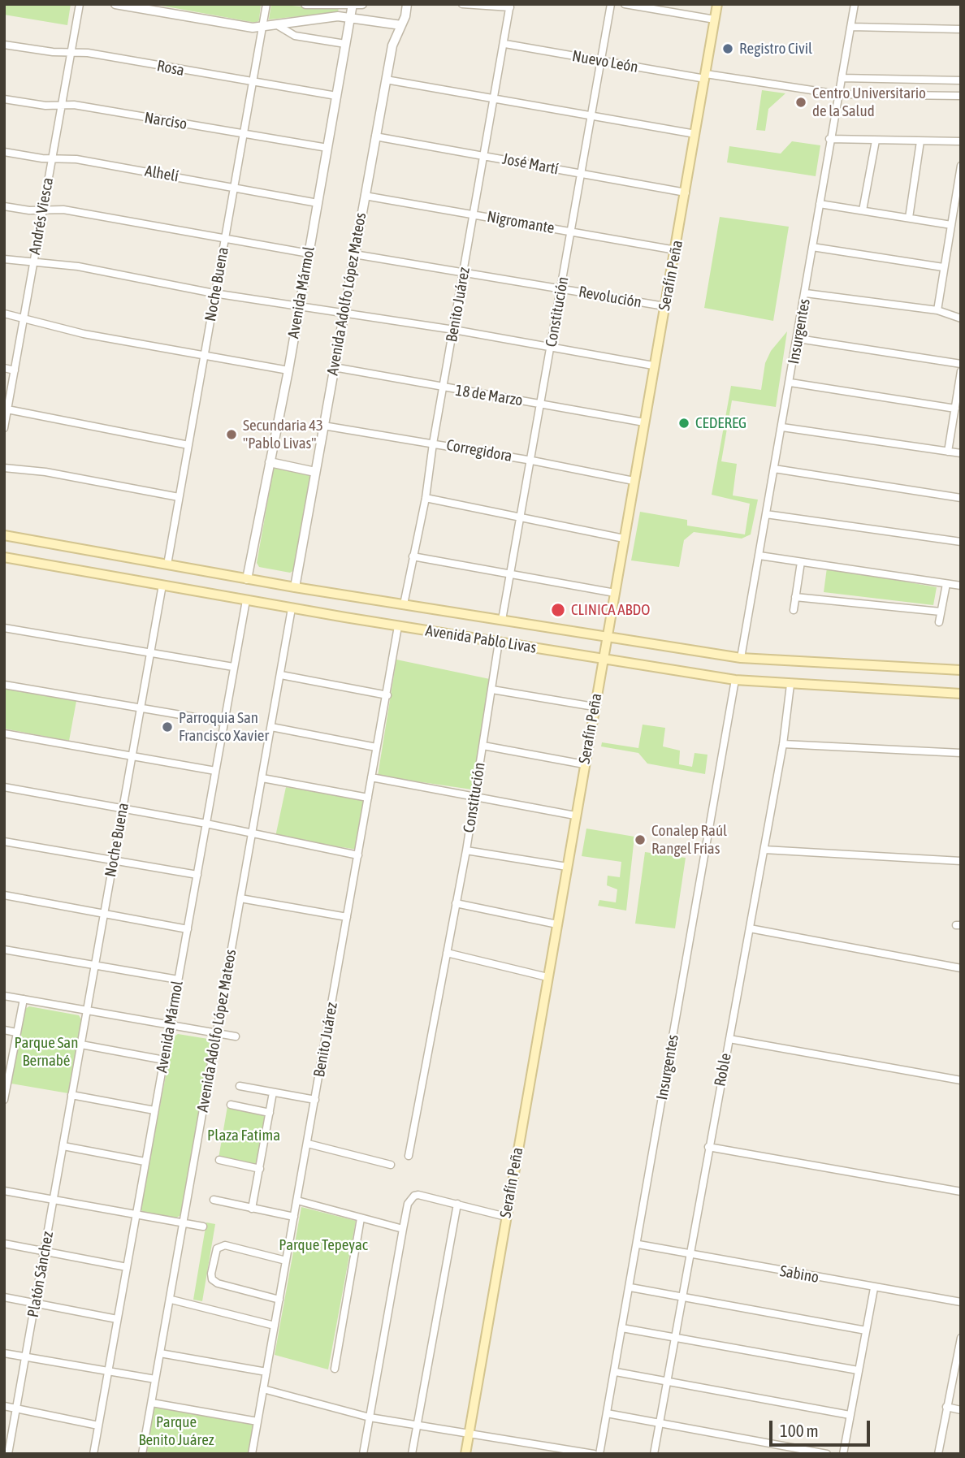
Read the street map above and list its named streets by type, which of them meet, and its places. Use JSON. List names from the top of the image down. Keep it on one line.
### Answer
{"streets":{"main road":["Serafín Peña","Avenida Pablo Livas"],"street":["Nuevo León","Rosa","Narciso","José Martí","Alhelí","Andrés Viesca","Nigromante","Noche Buena","Avenida Mármol","Avenida Adolfo López Mateos","Revolución","Benito Juárez","Constitución","Insurgentes","18 de Marzo","Corregidora","Roble","Platón Sánchez","Sabino"]},"crossings":[["Nuevo León","Serafín Peña"],["Nuevo León","Benito Juárez"],["Nuevo León","Constitución"],["Nuevo León","Insurgentes"],["Rosa","Andrés Viesca"],["Rosa","Noche Buena"],["Rosa","Avenida Mármol"],["Narciso","Andrés Viesca"],["Narciso","Noche Buena"],["Narciso","Avenida Mármol"],["José Martí","Serafín Peña"],["José Martí","Avenida Adolfo López Mateos"],["José Martí","Benito Juárez"],["José Martí","Constitución"],["Alhelí","Andrés Viesca"],["Alhelí","Noche Buena"],["Alhelí","Avenida Mármol"],["Nigromante","Serafín Peña"],["Nigromante","Avenida Adolfo López Mateos"],["Nigromante","Benito Juárez"],["Nigromante","Constitución"],["Serafín Peña","Revolución"],["Serafín Peña","18 de Marzo"],["Serafín Peña","Corregidora"],["Serafín Peña","Avenida Pablo Livas"],["Noche Buena","Avenida Pablo Livas"],["Noche Buena","Platón Sánchez"],["Avenida Mármol","Avenida Pablo Livas"],["Avenida Adolfo López Mateos","Revolución"],["Avenida Adolfo López Mateos","18 de Marzo"],["Avenida Adolfo López Mateos","Corregidora"],["Avenida Adolfo López Mateos","Avenida Pablo Livas"],["Revolución","Benito Juárez"],["Revolución","Constitución"],["Benito Juárez","18 de Marzo"],["Benito Juárez","Corregidora"],["Benito Juárez","Avenida Pablo Livas"],["Constitución","18 de Marzo"],["Constitución","Corregidora"],["Constitución","Avenida Pablo Livas"],["Insurgentes","Avenida Pablo Livas"],["Insurgentes","Sabino"],["Avenida Pablo Livas","Roble"],["Roble","Sabino"]],"parks":["Parque San Bernabé","Plaza Fatima","Parque Tepeyac","Parque Benito Juárez"],"places":["Registro Civil","Centro Universitario de la Salud","CEDEREG","Secundaria 43 \"Pablo Livas\"","CLINICA ABDO","Parroquia San Francisco Xavier","Conalep Raúl Rangel Frias"],"scale_bar":"100 m"}
